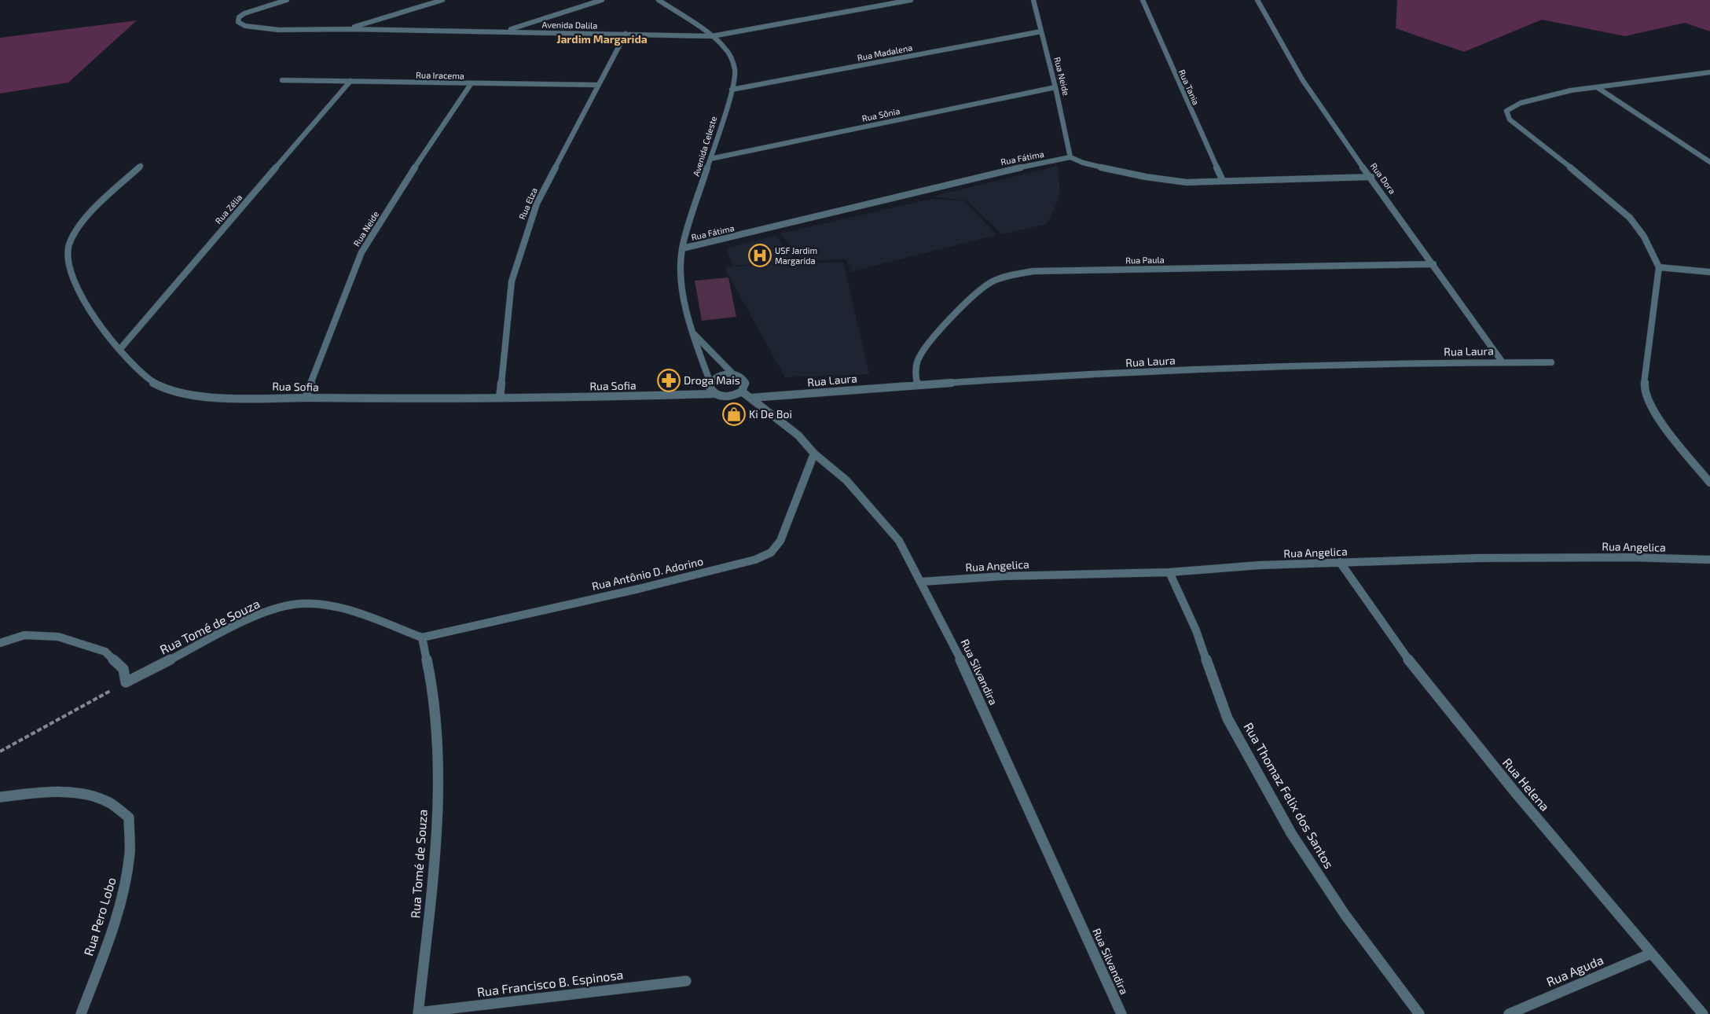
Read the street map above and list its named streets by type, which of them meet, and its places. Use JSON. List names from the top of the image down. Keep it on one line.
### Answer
{"streets":{"street":["Avenida Dalila","Rua Madalena","Rua Iracema","Rua Neide","Rua Tania","Rua Sônia","Avenida Celeste","Rua Fátima","Rua Dora","Rua Elza","Rua Zélia","Rua Paula","Rua Laura","Rua Sofia","Rua Angelica","Rua Antônio D. Adorino","Rua Tomé de Souza","Rua Silvandira","Rua Helena","Rua Thomaz Felix dos Santos","Rua Pero Lobo","Rua Aguda","Rua Francisco B. Espinosa"]},"crossings":[["Avenida Dalila","Avenida Celeste"],["Avenida Dalila","Rua Elza"],["Rua Madalena","Rua Neide"],["Rua Madalena","Avenida Celeste"],["Rua Iracema","Rua Neide"],["Rua Iracema","Rua Elza"],["Rua Iracema","Rua Zélia"],["Rua Neide","Rua Sônia"],["Rua Neide","Rua Fátima"],["Rua Neide","Rua Sofia"],["Rua Sônia","Avenida Celeste"],["Avenida Celeste","Rua Fátima"],["Avenida Celeste","Rua Sofia"],["Avenida Celeste","Rua Silvandira"],["Rua Dora","Rua Paula"],["Rua Dora","Rua Laura"],["Rua Elza","Rua Sofia"],["Rua Zélia","Rua Sofia"],["Rua Paula","Rua Laura"],["Rua Laura","Rua Silvandira"],["Rua Sofia","Rua Silvandira"],["Rua Angelica","Rua Silvandira"],["Rua Angelica","Rua Helena"],["Rua Angelica","Rua Thomaz Felix dos Santos"],["Rua Antônio D. Adorino","Rua Tomé de Souza"],["Rua Antônio D. Adorino","Rua Silvandira"],["Rua Tomé de Souza","Rua Francisco B. Espinosa"],["Rua Helena","Rua Aguda"]],"districts":["Jardim Margarida"],"places":{"hospital":["USF Jardim Margarida"],"pharmacy":["Droga Mais"],"shop":["Ki De Boi"]}}
